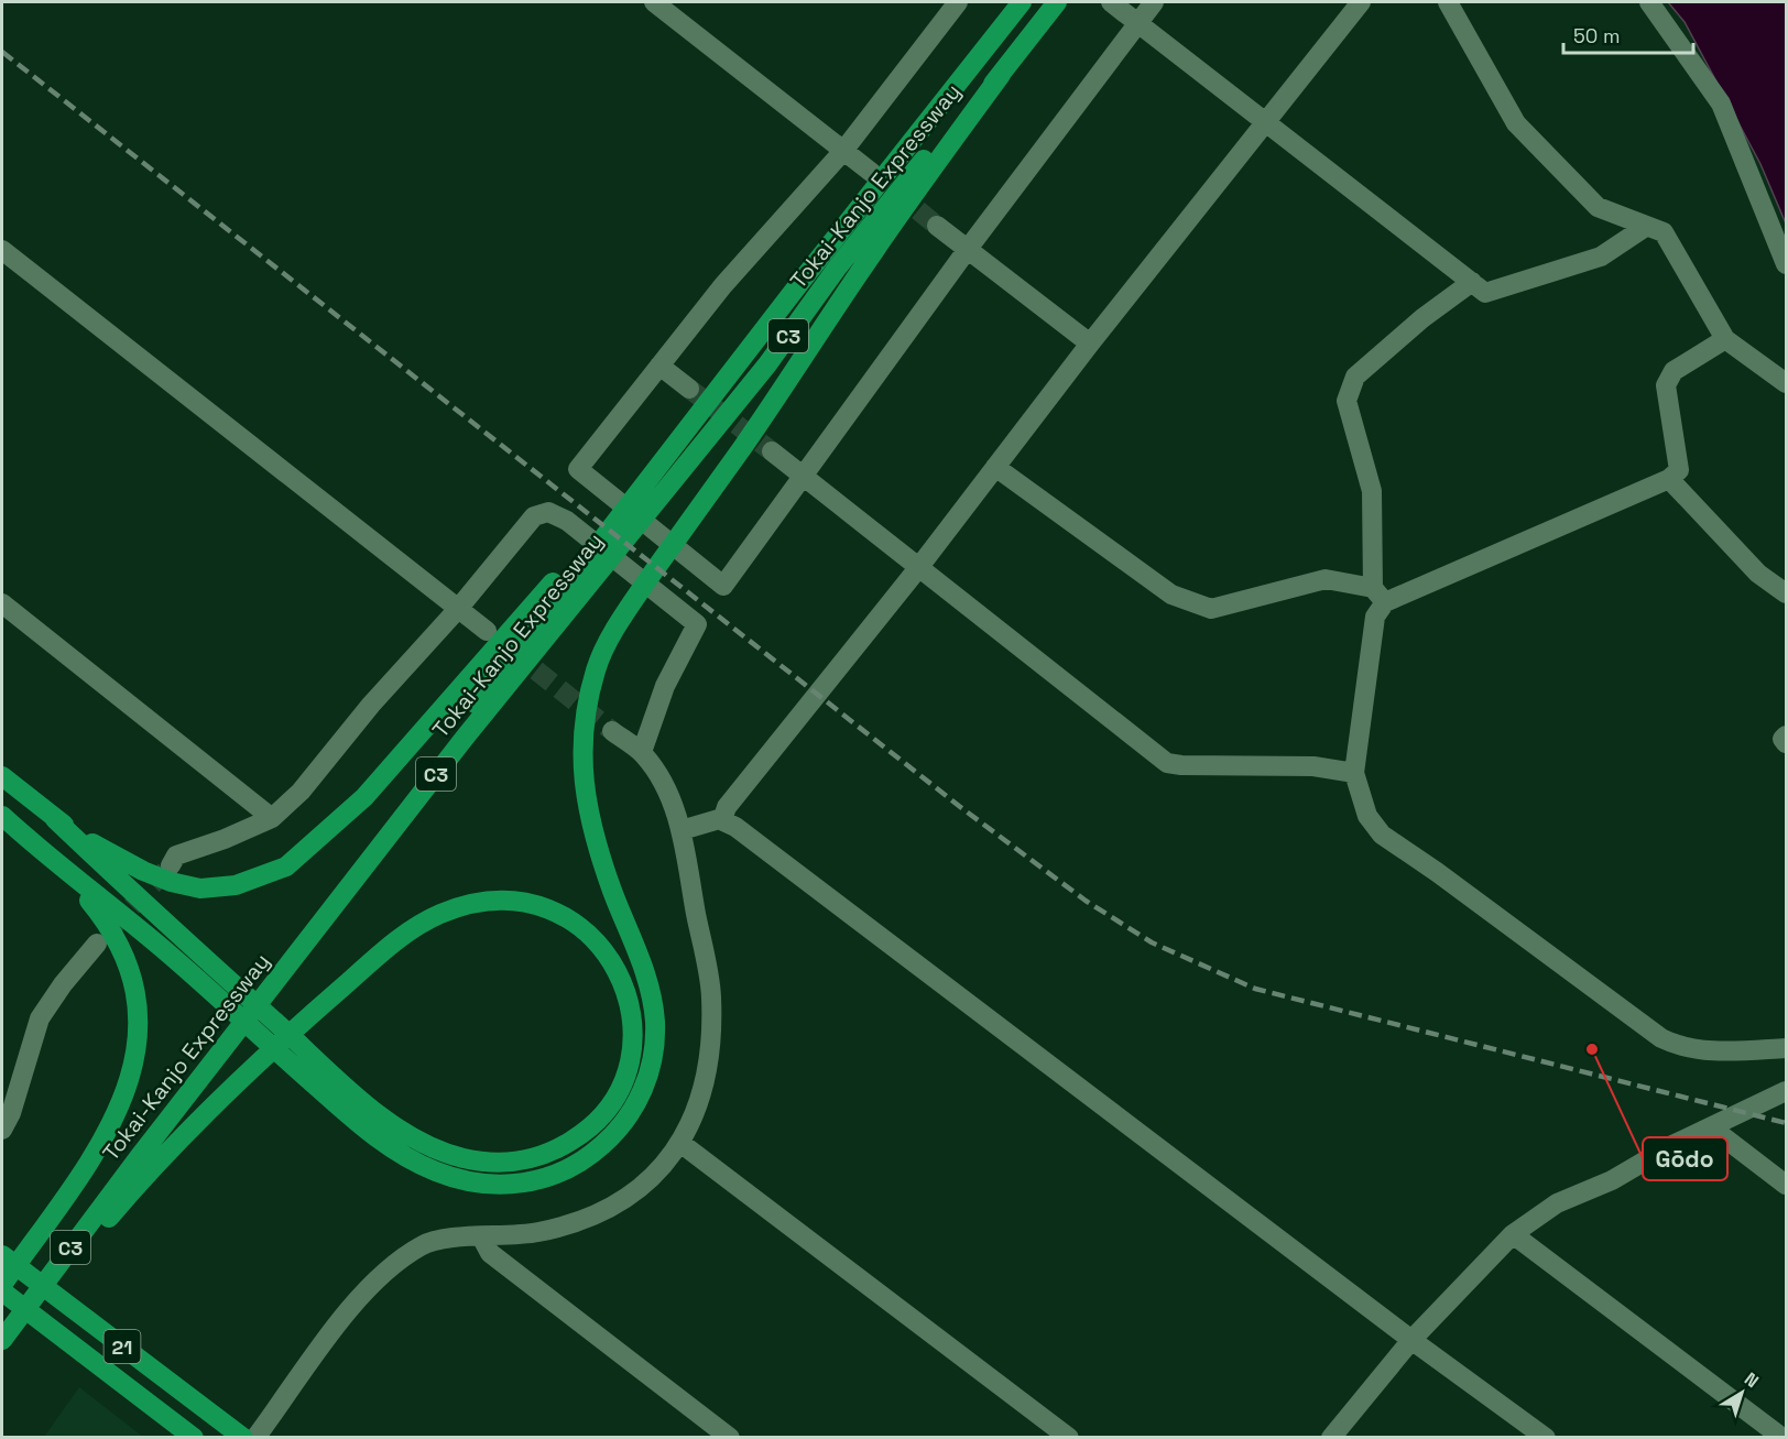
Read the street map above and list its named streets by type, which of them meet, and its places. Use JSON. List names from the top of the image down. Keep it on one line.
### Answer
{"streets":{"highway":["Tokai-Kanjo Expressway","C3","21"]},"places":["Gōdo"],"scale_bar":"50 m","north":"top right"}
